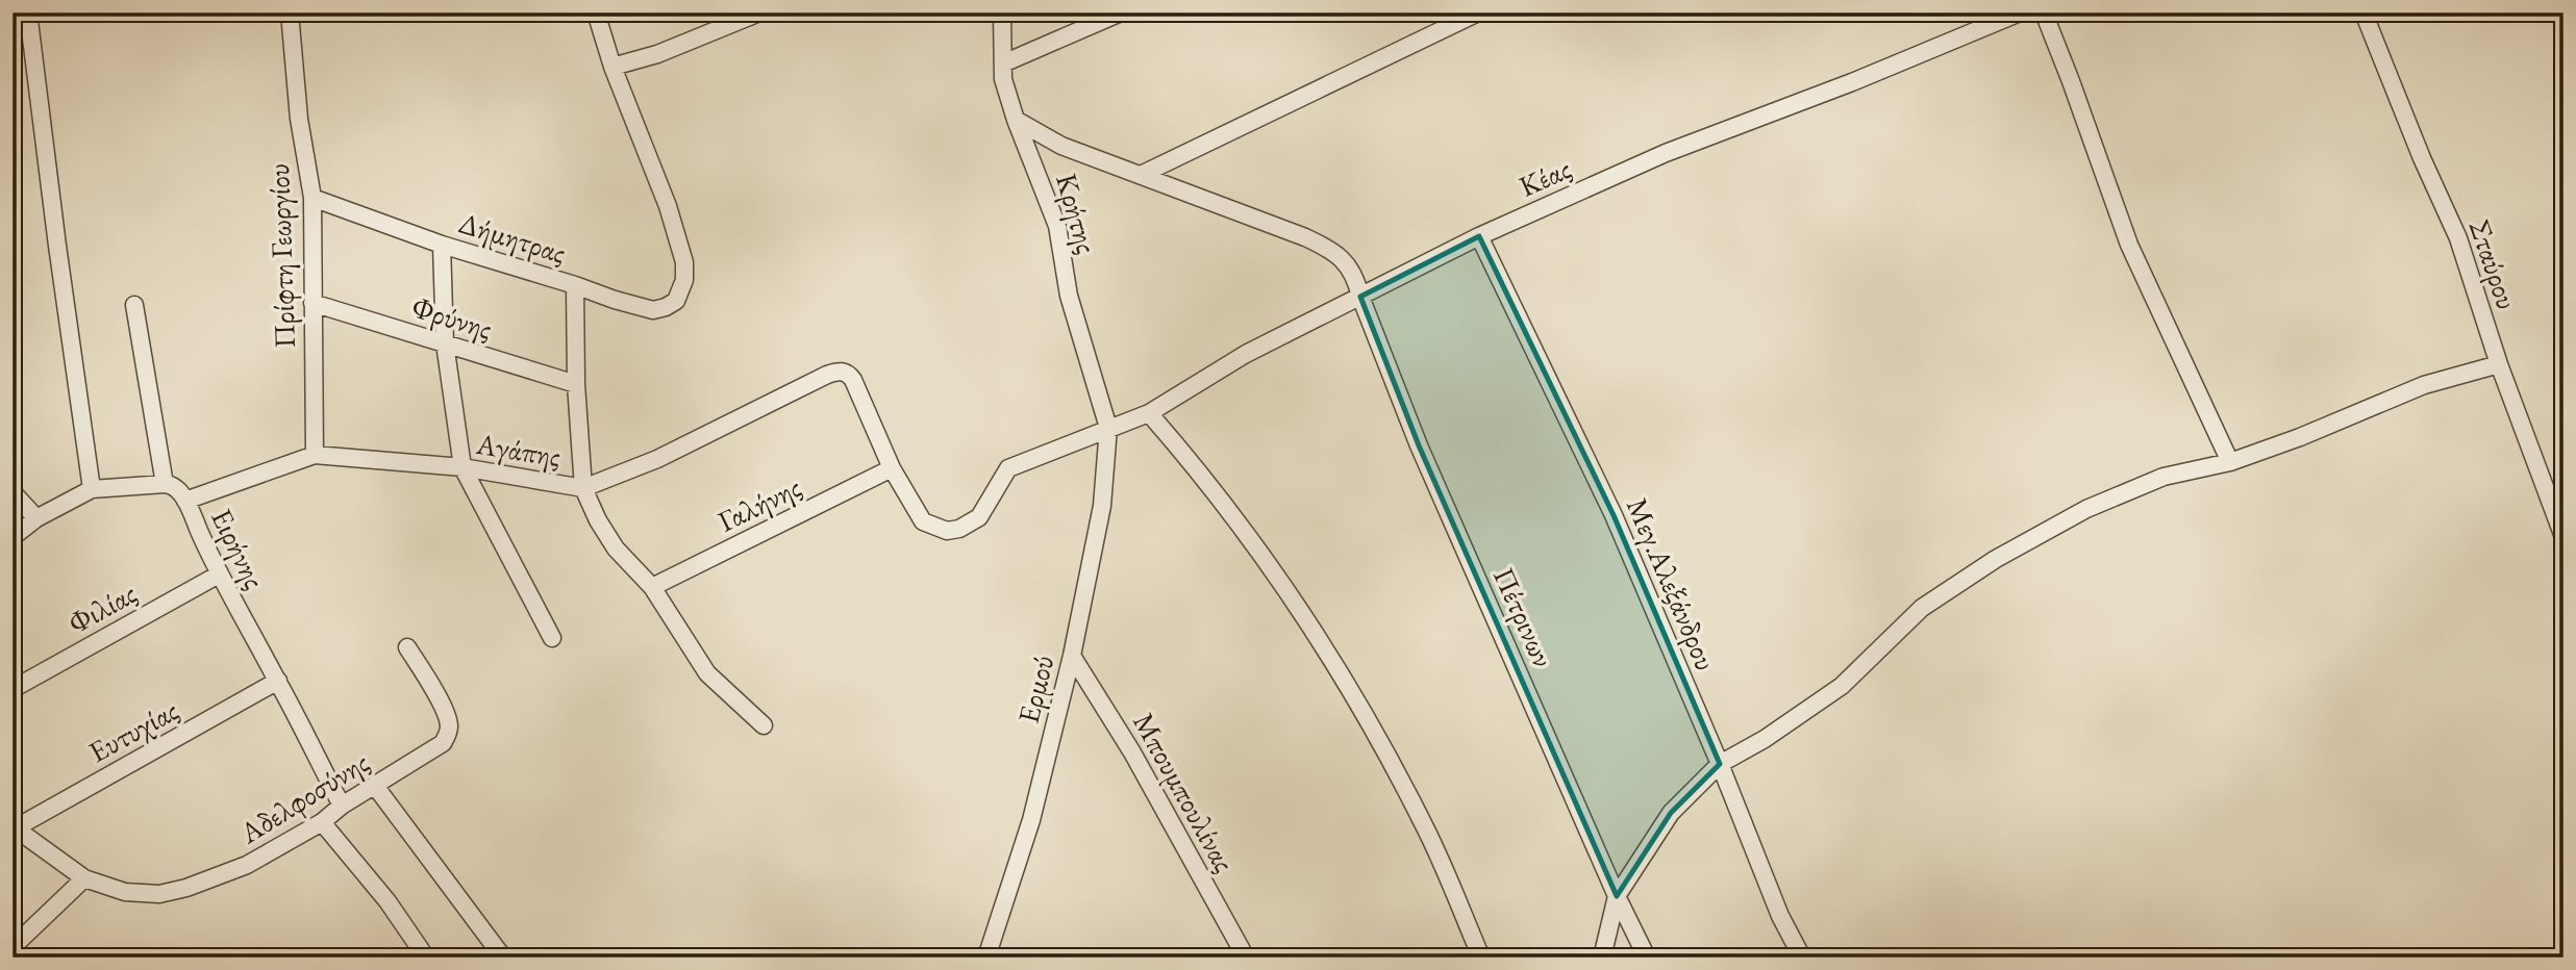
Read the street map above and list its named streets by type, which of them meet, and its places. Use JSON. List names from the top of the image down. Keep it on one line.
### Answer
{"streets":{"street":["Κέας","Κρήτης","Δήμητρας","Πρίφτη Γεωργίου","Σταύρου","Φρύνης","Αγάπης","Γαλήνης","Ειρήνης","Μεγ.Αλεξάνδρου","Φιλίας","Πέτρινων","Ερμού","Ευτυχίας","Μπουμπουλίνας","Αδελφοσύνης"]},"crossings":[["Κέας","Κρήτης"],["Κέας","Αγάπης"],["Κέας","Γαλήνης"],["Κέας","Μεγ.Αλεξάνδρου"],["Κέας","Πέτρινων"],["Κέας","Ερμού"],["Κρήτης","Πέτρινων"],["Κρήτης","Ερμού"],["Δήμητρας","Πρίφτη Γεωργίου"],["Πρίφτη Γεωργίου","Φρύνης"],["Πρίφτη Γεωργίου","Αγάπης"],["Αγάπης","Ειρήνης"],["Ειρήνης","Φιλίας"],["Ειρήνης","Ευτυχίας"],["Ειρήνης","Αδελφοσύνης"],["Ερμού","Μπουμπουλίνας"],["Ευτυχίας","Αδελφοσύνης"]]}
